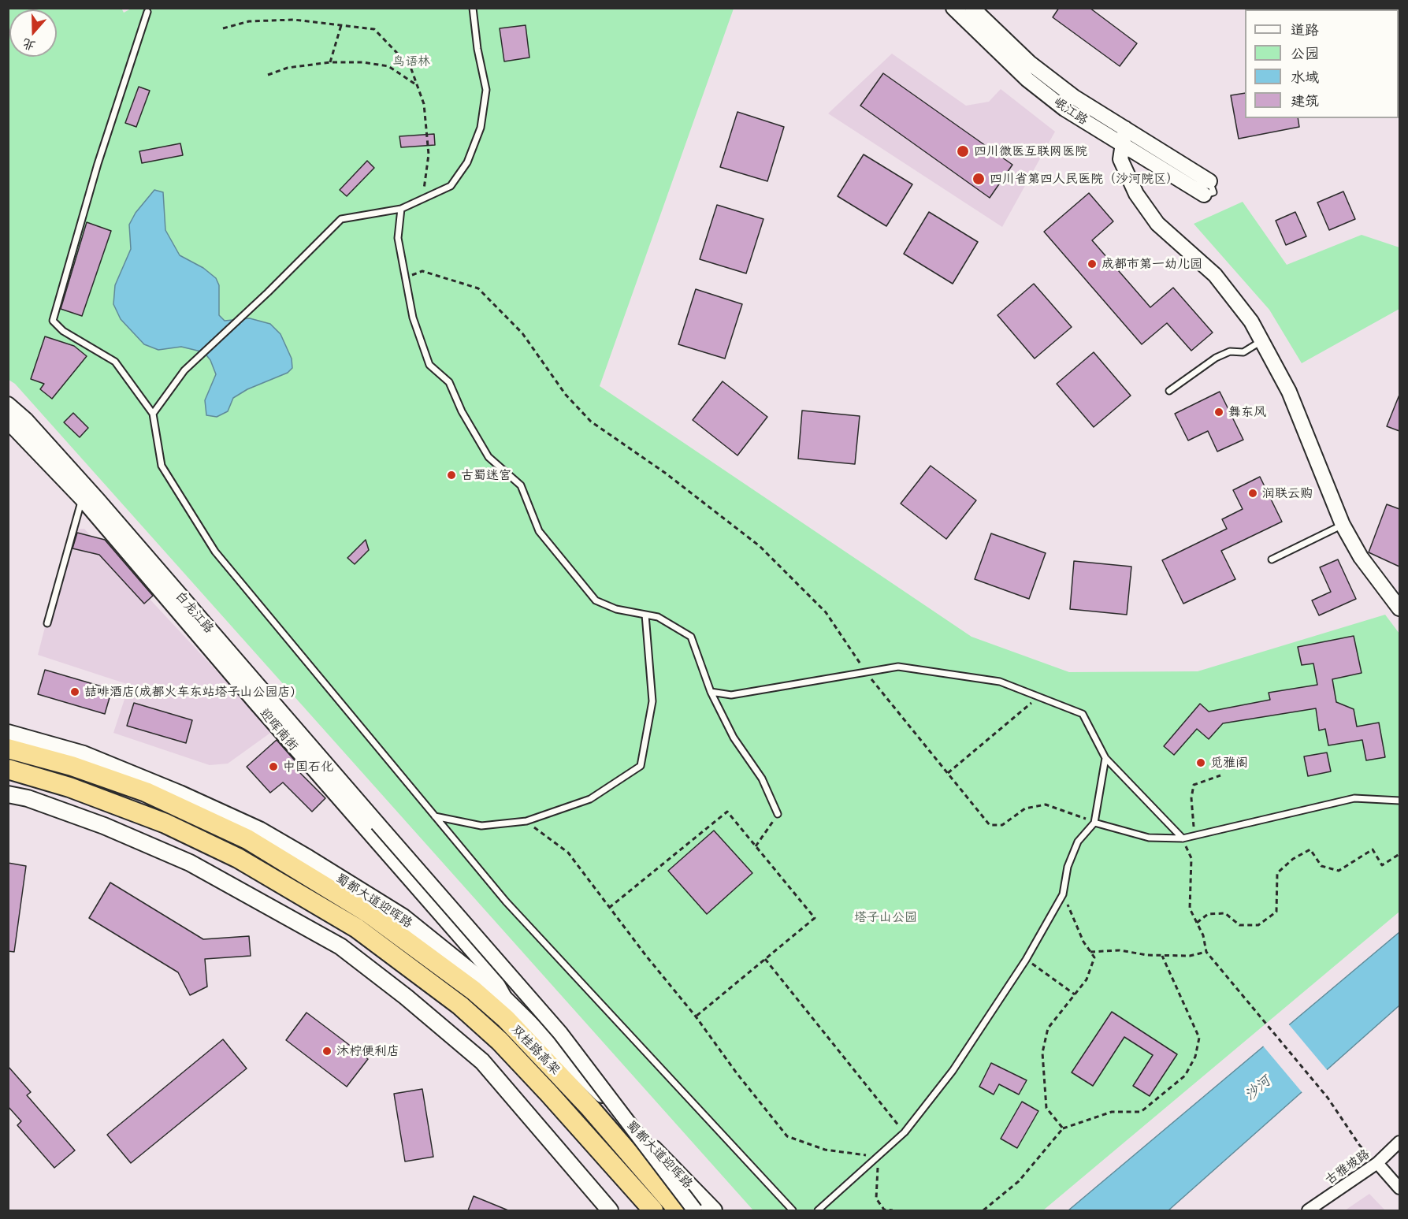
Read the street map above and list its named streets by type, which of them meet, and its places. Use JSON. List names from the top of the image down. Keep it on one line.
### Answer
{"streets":{"highway":["蜀都大道迎晖路","双桂路高架"],"street":["岷江路","白龙江路","迎晖南街","古雅坡路"]},"crossings":[["迎晖南街","蜀都大道迎晖路"],["蜀都大道迎晖路","双桂路高架"]],"water":["沙河"],"parks":["鸟语林","塔子山公园"],"places":["四川微医互联网医院","四川省第四人民医院（沙河院区）","成都市第一幼儿园","舞东风","古蜀迷宫","润联云购","喆啡酒店(成都火车东站塔子山公园店)","觅雅阁","中国石化","沐柠便利店"],"legend":["道路","公园","水域","建筑"],"north":"bottom"}
